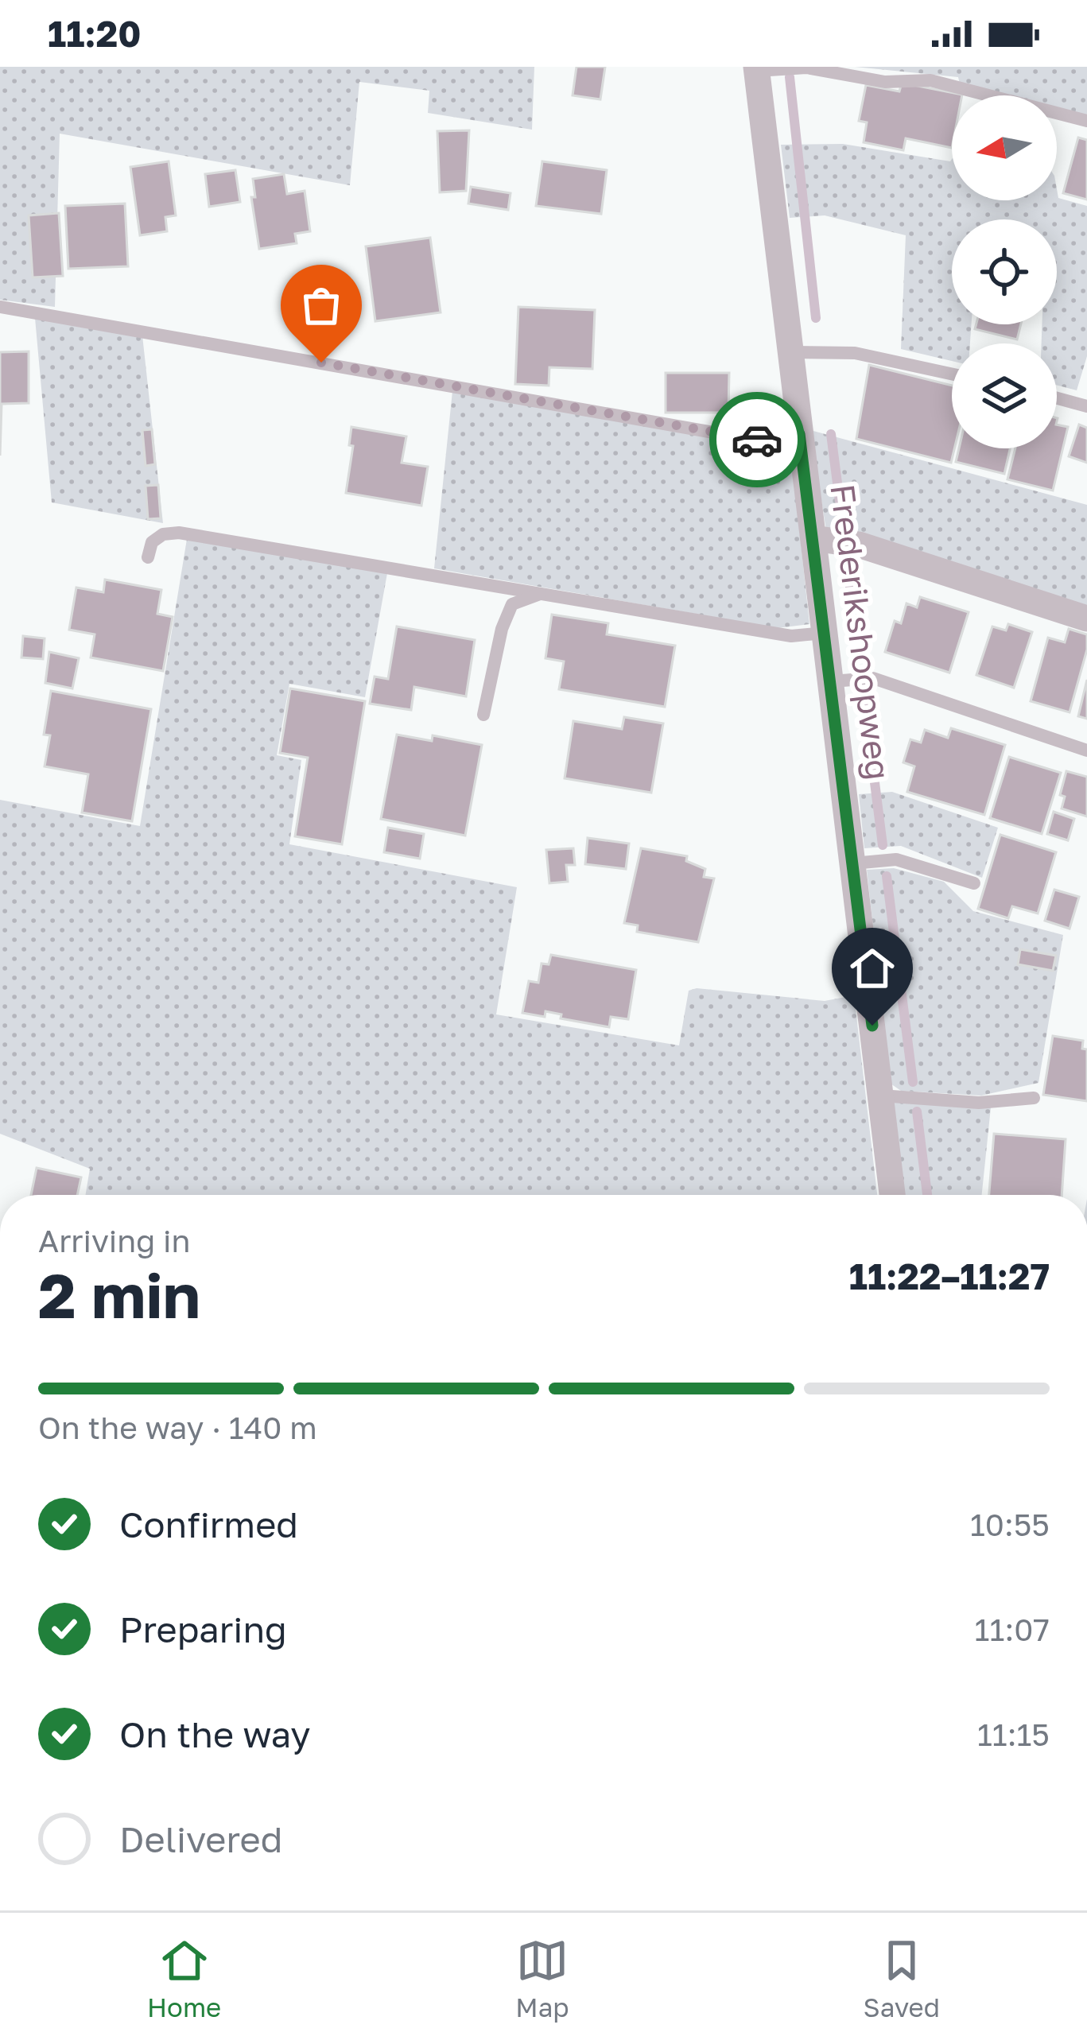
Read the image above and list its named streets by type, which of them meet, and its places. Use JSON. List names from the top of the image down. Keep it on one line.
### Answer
{"streets":{"street":["Frederikshoopweg"]},"north":"left","page":{"status":"11:20","heading":["2 min","Arriving in","11:22–11:27"],"bar":"On the way · 140 m","list":[["Confirmed","10:55"],["Preparing","11:07"],["On the way","11:15"],"Delivered"],"tabs":["Home","Map","Saved"]}}
